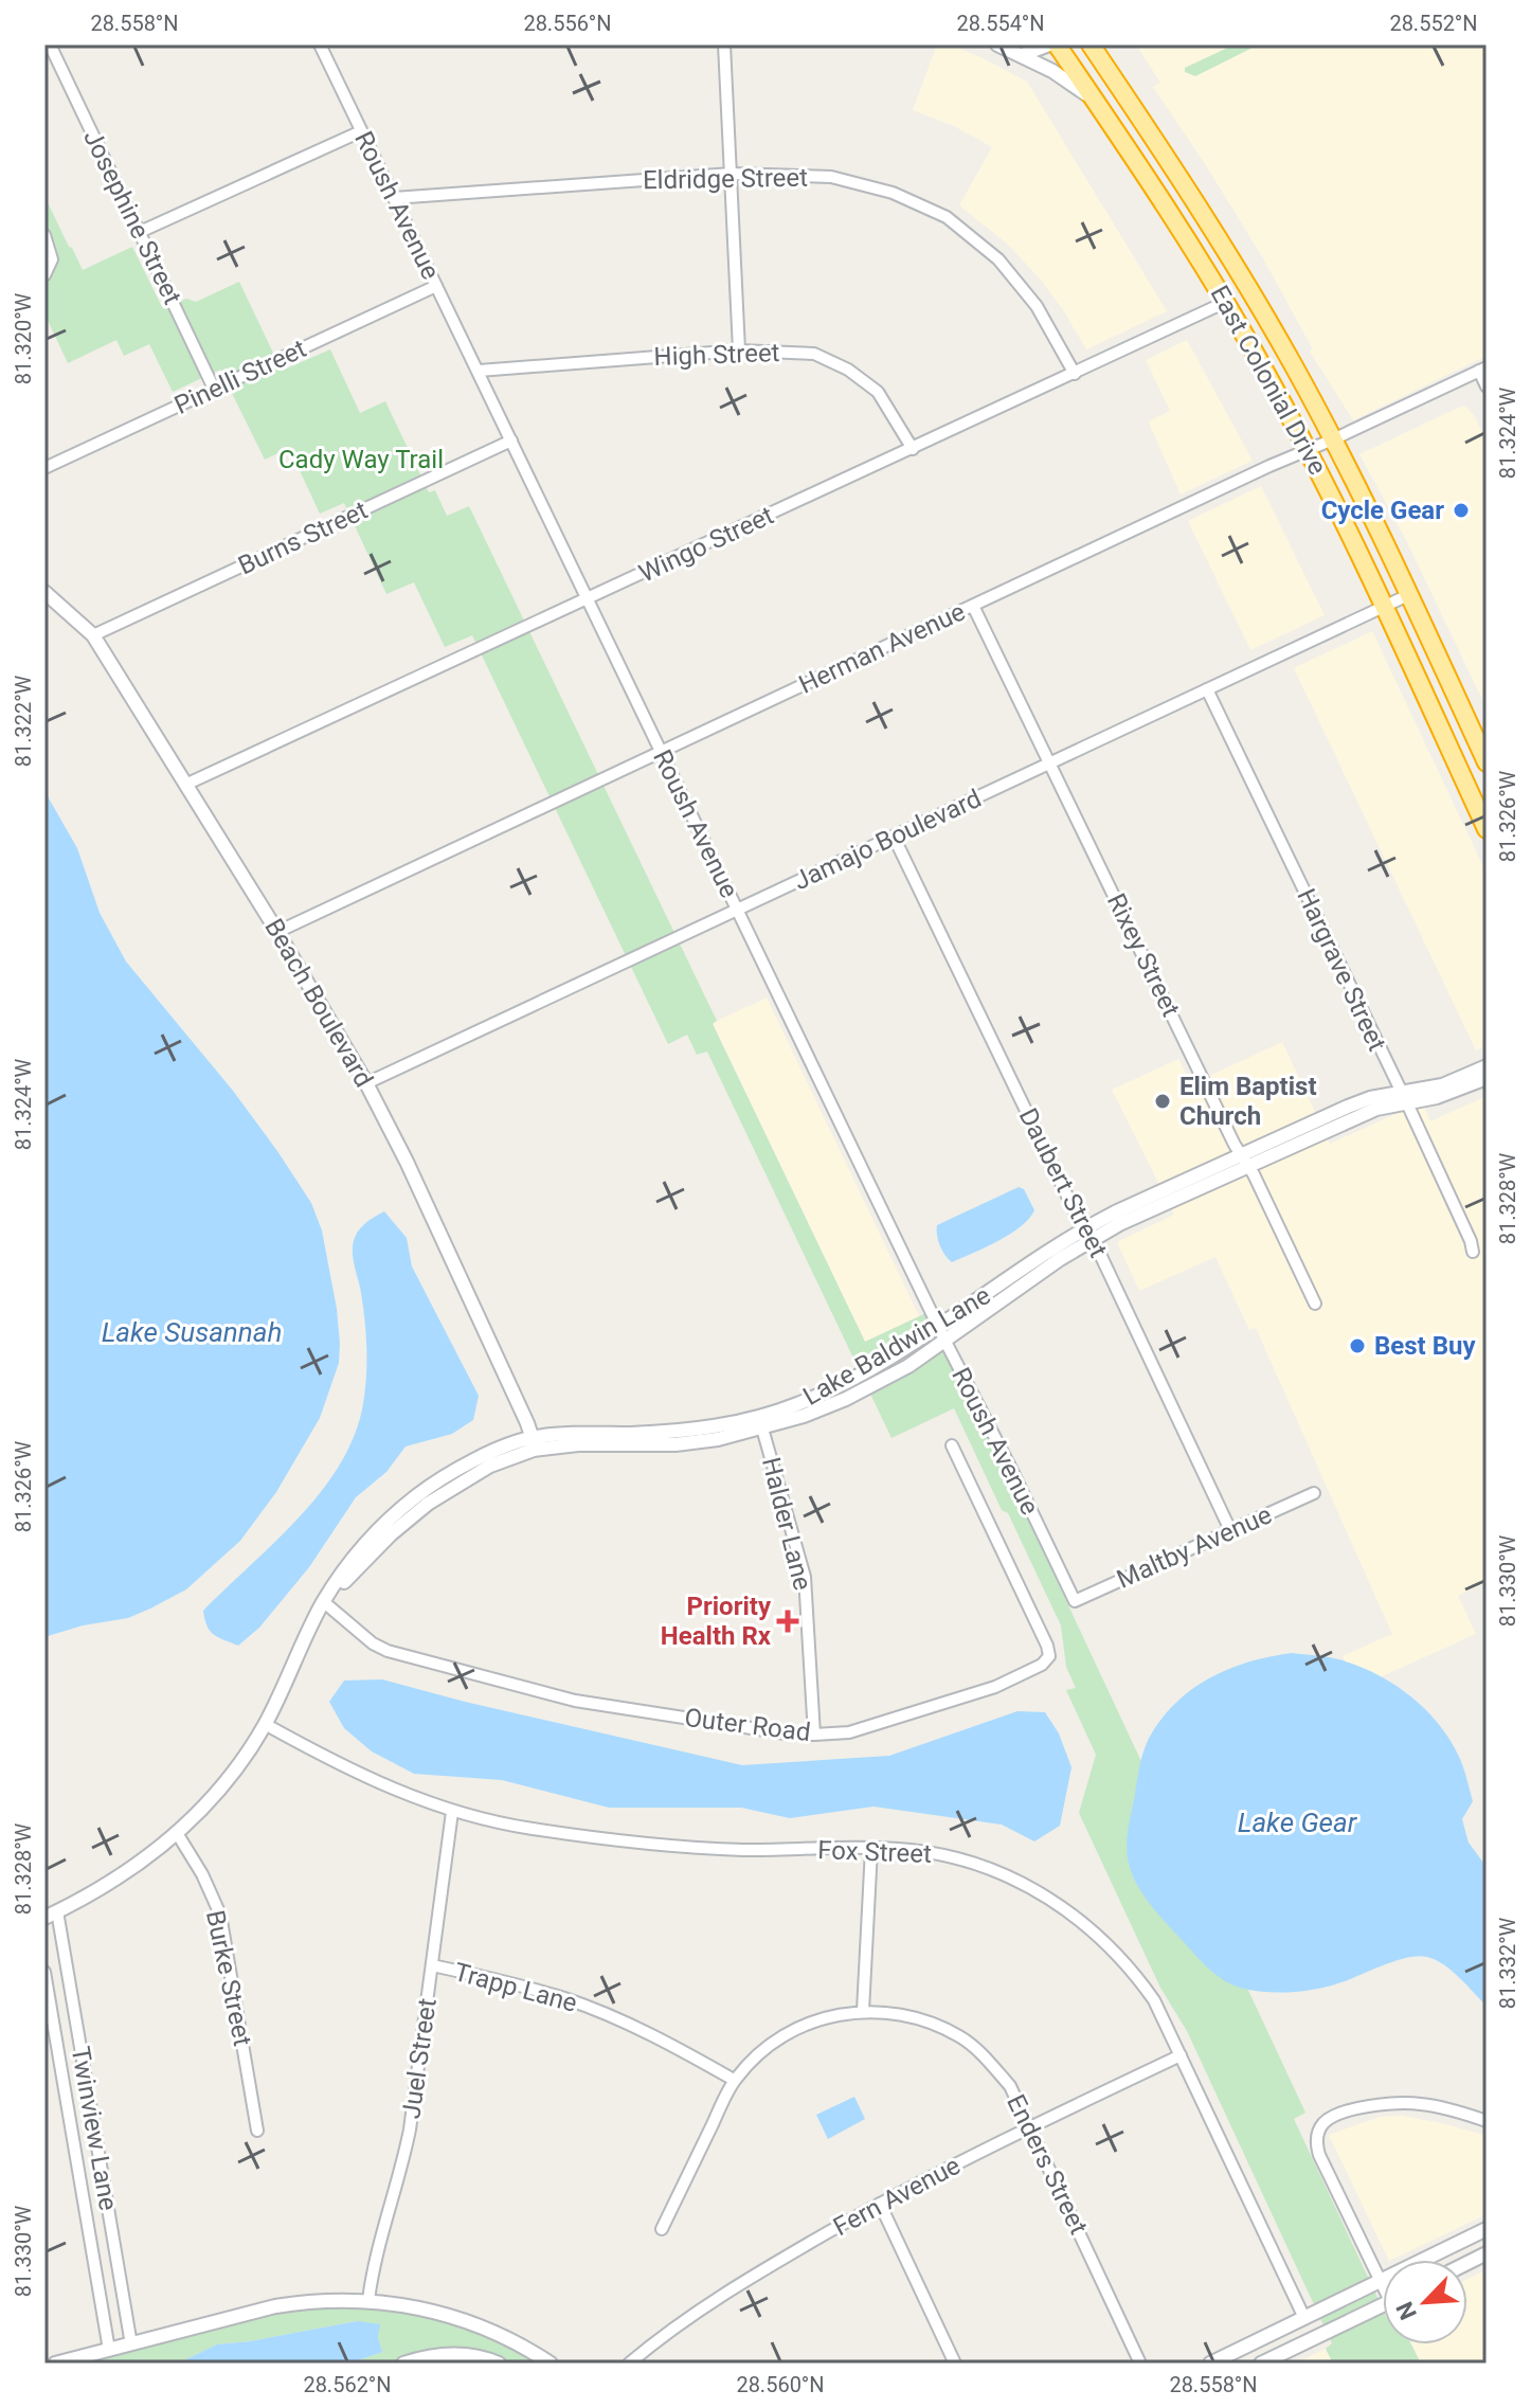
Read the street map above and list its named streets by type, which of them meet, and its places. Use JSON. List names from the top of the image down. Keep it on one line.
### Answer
{"streets":{"highway":["East Colonial Drive"],"street":["Eldridge Street","Roush Avenue","Josephine Street","High Street","Pinelli Street","Burns Street","Wingo Street","Herman Avenue","Jamajo Boulevard","Rixey Street","Hargrave Street","Beach Boulevard","Daubert Street","Lake Baldwin Lane","Halder Lane","Maltby Avenue","Outer Road","Fox Street","Burke Street","Trapp Lane","Juel Street","Twinview Lane","Enders Street","Fern Avenue"]},"crossings":[["Eldridge Street","Roush Avenue"],["Eldridge Street","Wingo Street"],["Roush Avenue","High Street"],["Roush Avenue","Pinelli Street"],["Roush Avenue","Burns Street"],["Roush Avenue","Wingo Street"],["Roush Avenue","Herman Avenue"],["Roush Avenue","Jamajo Boulevard"],["Roush Avenue","Lake Baldwin Lane"],["Roush Avenue","Maltby Avenue"],["Josephine Street","Pinelli Street"],["High Street","Wingo Street"],["East Colonial Drive","Wingo Street"],["East Colonial Drive","Herman Avenue"],["East Colonial Drive","Jamajo Boulevard"],["Burns Street","Beach Boulevard"],["Wingo Street","Beach Boulevard"],["Herman Avenue","Rixey Street"],["Herman Avenue","Beach Boulevard"],["Jamajo Boulevard","Rixey Street"],["Jamajo Boulevard","Hargrave Street"],["Jamajo Boulevard","Beach Boulevard"],["Jamajo Boulevard","Daubert Street"],["Rixey Street","Lake Baldwin Lane"],["Hargrave Street","Lake Baldwin Lane"],["Beach Boulevard","Lake Baldwin Lane"],["Daubert Street","Lake Baldwin Lane"],["Daubert Street","Maltby Avenue"],["Lake Baldwin Lane","Halder Lane"],["Lake Baldwin Lane","Outer Road"],["Lake Baldwin Lane","Fox Street"],["Lake Baldwin Lane","Burke Street"],["Lake Baldwin Lane","Twinview Lane"],["Halder Lane","Outer Road"],["Fox Street","Juel Street"],["Fox Street","Fern Avenue"],["Trapp Lane","Juel Street"],["Trapp Lane","Enders Street"],["Enders Street","Fern Avenue"]],"water":["Lake Susannah","Lake Gear"],"parks":["Cady Way Trail"],"places":{"other":["Cycle Gear","Elim Baptist Church","Best Buy"],"health":["Priority Health Rx"]},"north":"bottom left","coordinates":["28.558°N","28.556°N","28.554°N","28.552°N","81.320°W","81.324°W","81.322°W","81.326°W","81.328°W","81.330°W","81.332°W","28.562°N","28.560°N"]}
